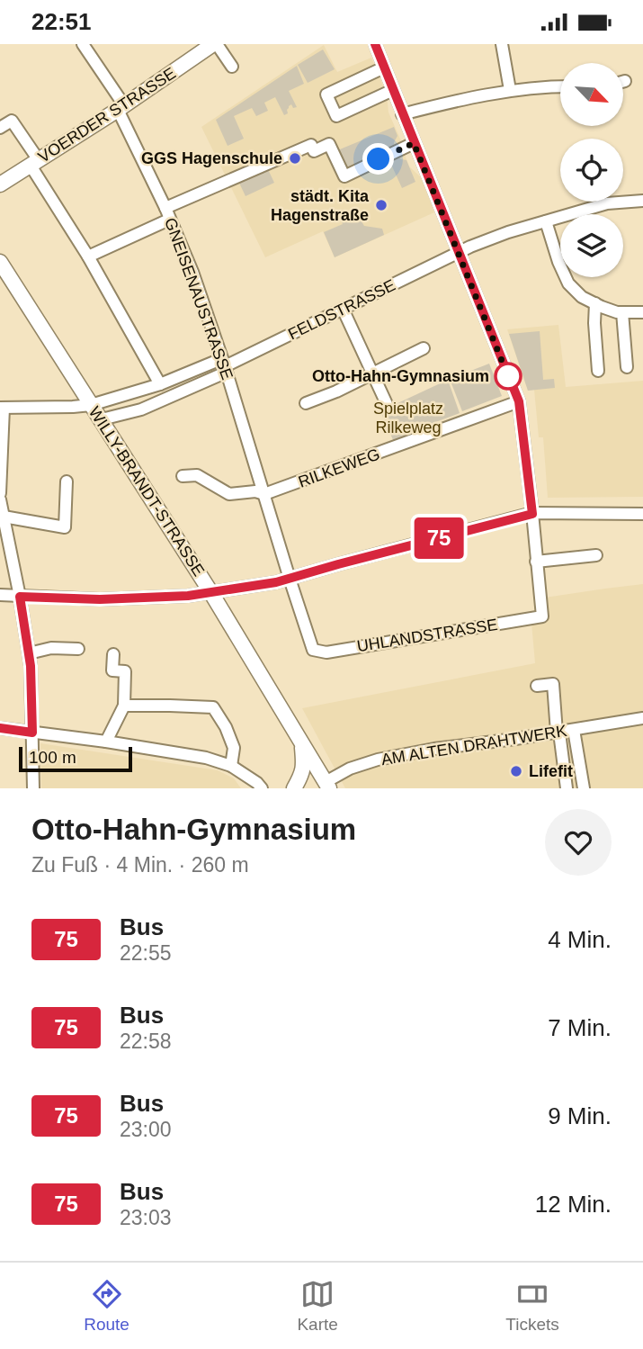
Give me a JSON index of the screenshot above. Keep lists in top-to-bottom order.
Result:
{
  "streets": {
    "main road": ["VOERDER STRASSE", "WILLY-BRANDT-STRASSE"],
    "street": [
      "GNEISENAUSTRASSE",
      "FELDSTRASSE",
      "RILKEWEG",
      "UHLANDSTRASSE",
      "AM ALTEN DRAHTWERK"
    ]
  },
  "crossings": [
    ["VOERDER STRASSE", "GNEISENAUSTRASSE"],
    ["GNEISENAUSTRASSE", "FELDSTRASSE"],
    ["GNEISENAUSTRASSE", "RILKEWEG"],
    ["GNEISENAUSTRASSE", "UHLANDSTRASSE"],
    ["FELDSTRASSE", "WILLY-BRANDT-STRASSE"],
    ["WILLY-BRANDT-STRASSE", "AM ALTEN DRAHTWERK"]
  ],
  "parks": ["Spielplatz Rilkeweg"],
  "places": [
    "GGS Hagenschule",
    "städt. Kita Hagenstraße",
    "Otto-Hahn-Gymnasium",
    "Lifefit"
  ],
  "lines": ["bus line 75"],
  "scale_bar": "100 m",
  "north": "bottom right",
  "page": {
    "status": "22:51",
    "on_map": "75",
    "scale": "100 m",
    "heading": ["Otto-Hahn-Gymnasium", "Zu Fuß · 4 Min. · 260 m"],
    "list": [
      {
        "mark": "75",
        "name": "Bus",
        "note": "22:55",
        "value": "4 Min."
      },
      {
        "mark": "75",
        "name": "Bus",
        "note": "22:58",
        "value": "7 Min."
      },
      {
        "mark": "75",
        "name": "Bus",
        "note": "23:00",
        "value": "9 Min."
      },
      {
        "mark": "75",
        "name": "Bus",
        "note": "23:03",
        "value": "12 Min."
      }
    ],
    "tabs": ["Route", "Karte", "Tickets"]
  }
}
